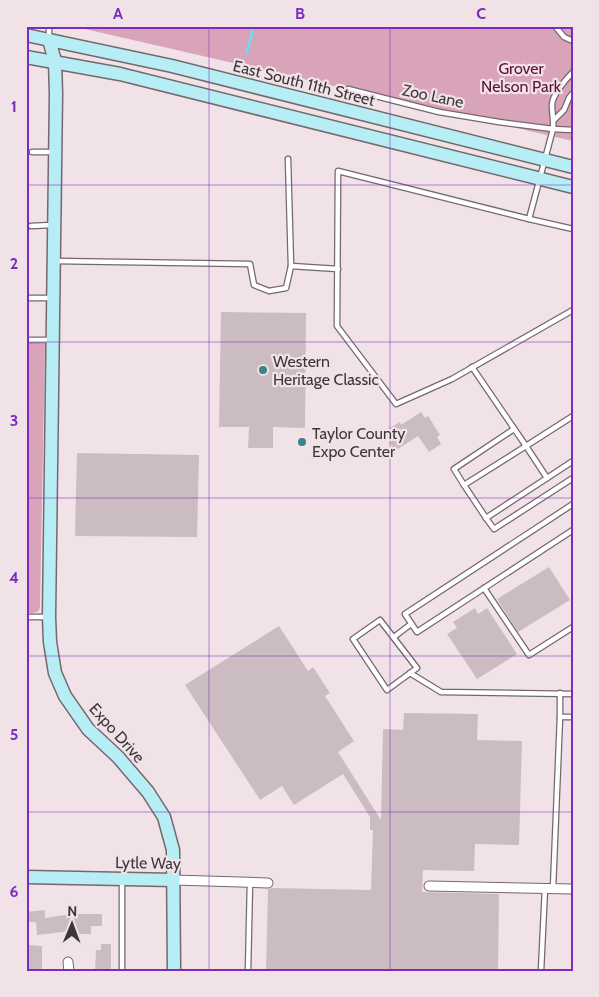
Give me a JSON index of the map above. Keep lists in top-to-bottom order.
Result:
{
  "streets": {
    "main road": ["East South 11th Street", "Expo Drive", "Lytle Way"],
    "lane": ["Zoo Lane"]
  },
  "crossings": [
    ["East South 11th Street", "Expo Drive"],
    ["Expo Drive", "Lytle Way"]
  ],
  "parks": ["Grover Nelson Park"],
  "places": ["Western Heritage Classic", "Taylor County Expo Center"],
  "north": "top",
  "grid": {
    "columns": ["A", "B", "C"],
    "rows": [
      "1",
      "2",
      "3",
      "4",
      "5",
      "6"
    ]
  }
}
